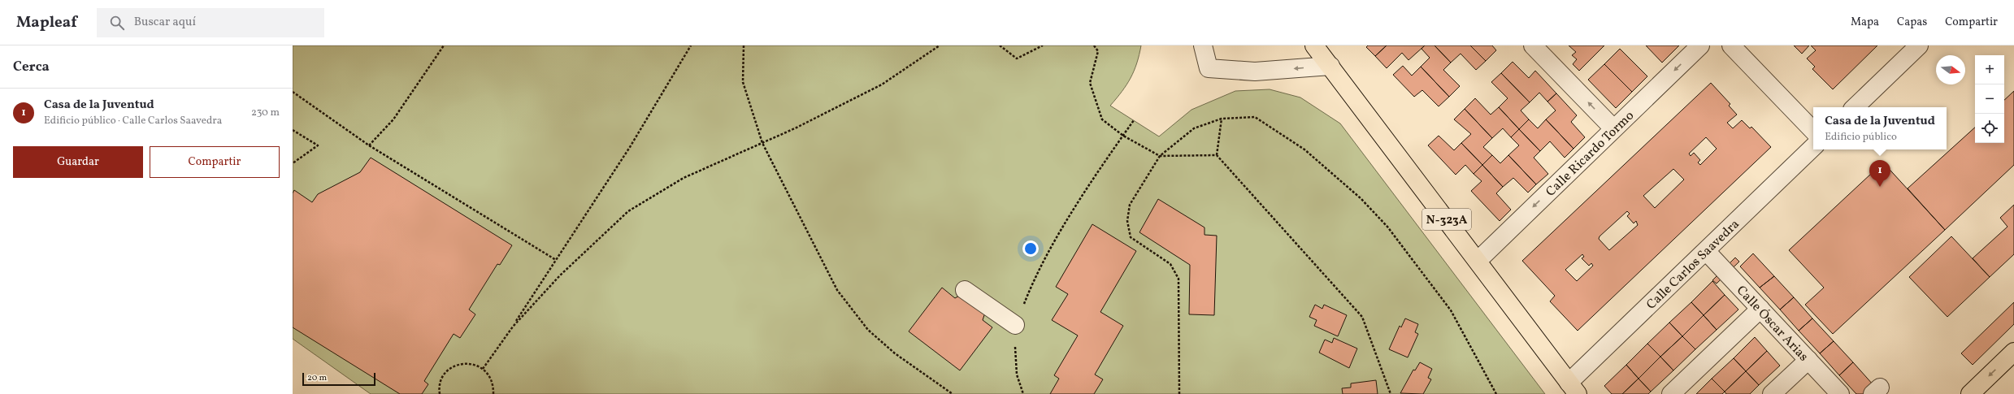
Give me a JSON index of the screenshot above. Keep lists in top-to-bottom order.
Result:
{
  "streets": {
    "main road": ["N-323A"],
    "street": ["Calle Ricardo Tormo", "Calle Carlos Saavedra", "Calle Óscar Arias"]
  },
  "crossings": [
    ["Calle Ricardo Tormo", "N-323A"],
    ["N-323A", "Calle Carlos Saavedra"],
    ["Calle Carlos Saavedra", "Calle Óscar Arias"]
  ],
  "one_way": ["Calle Ricardo Tormo"],
  "scale_bar": "20 m",
  "north": "right",
  "page": {
    "header": "Mapleaf",
    "search": "Buscar aquí",
    "nav": ["Mapa", "Capas", "Compartir"],
    "heading": "Cerca",
    "map_buttons": ["+", "−"],
    "list": [
      {
        "mark": "1",
        "name": "Casa de la Juventud",
        "note": "Edificio público · Calle Carlos Saavedra",
        "value": "230 m"
      }
    ],
    "popup": ["Casa de la Juventud", "Edificio público"],
    "buttons": ["Guardar", "Compartir"],
    "pins": "1",
    "scale": "20 m"
  }
}
